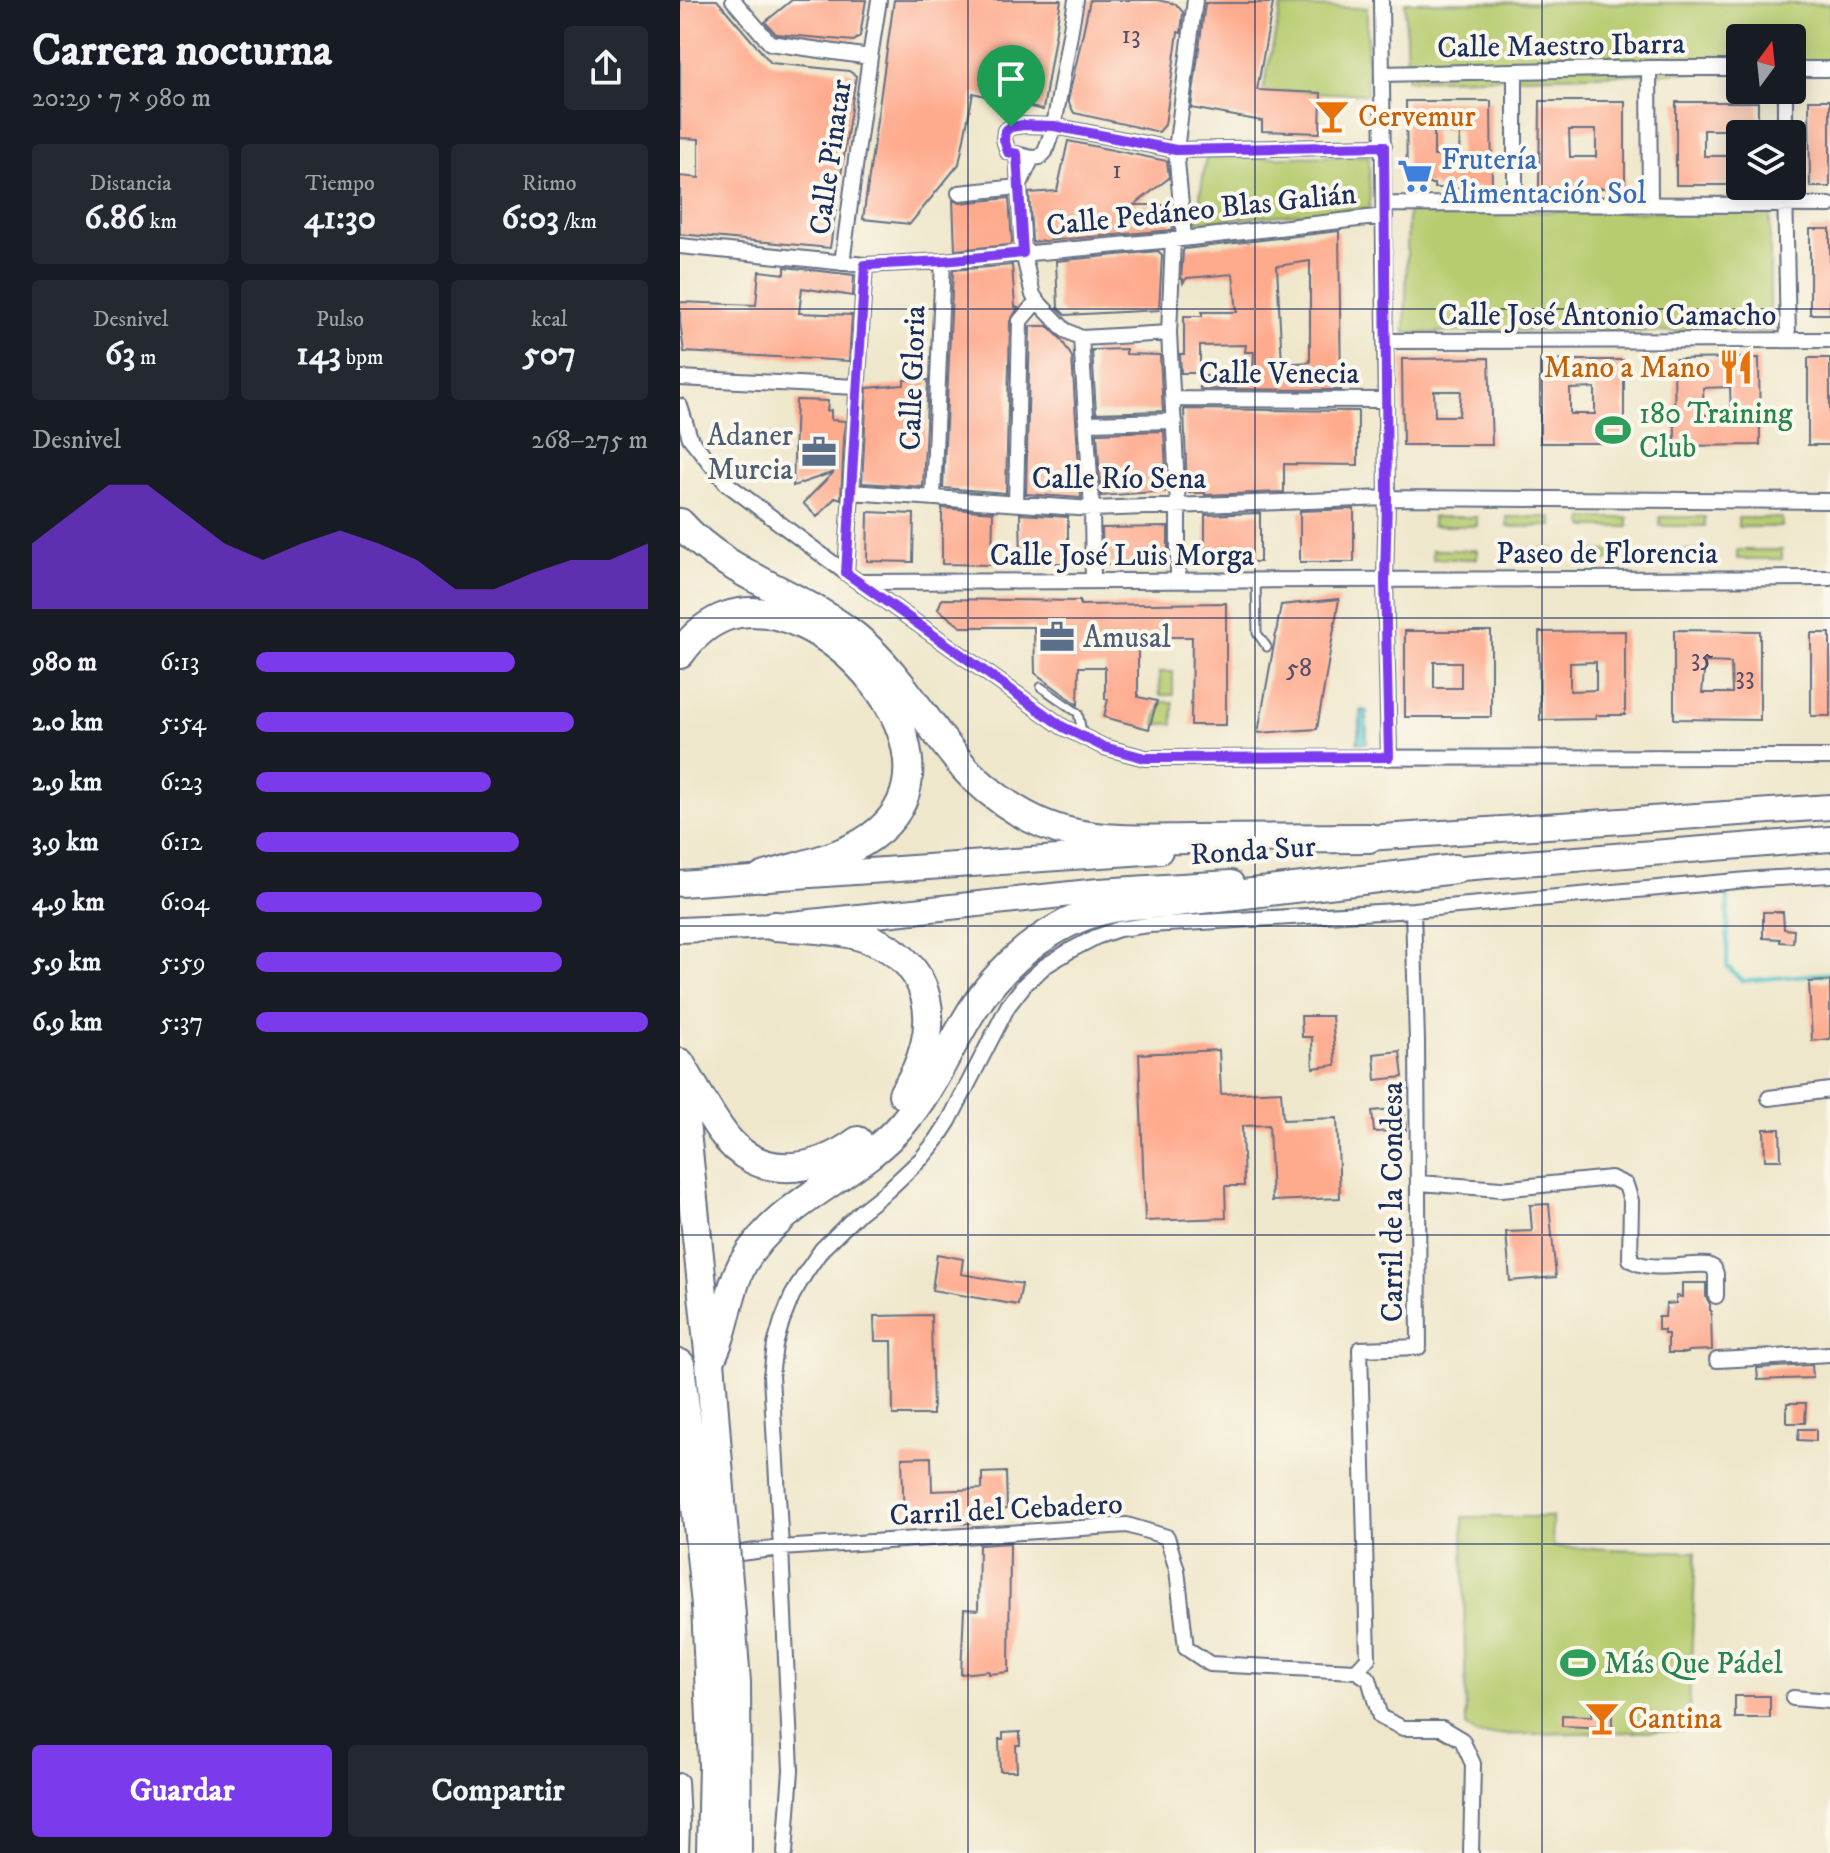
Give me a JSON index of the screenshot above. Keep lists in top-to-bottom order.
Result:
{
  "streets": {
    "main road": ["Ronda Sur"],
    "street": [
      "Calle Maestro Ibarra",
      "Calle Pinatar",
      "Calle Pedáneo Blas Galián",
      "Calle José Antonio Camacho",
      "Calle Venecia",
      "Calle Gloria",
      "Calle Río Sena",
      "Paseo de Florencia",
      "Calle José Luis Morga",
      "Carril de la Condesa",
      "Carril del Cebadero"
    ]
  },
  "crossings": [
    ["Calle Pinatar", "Calle Pedáneo Blas Galián"],
    ["Calle Pedáneo Blas Galián", "Calle Gloria"],
    ["Calle Gloria", "Calle Río Sena"],
    ["Calle Río Sena", "Paseo de Florencia"],
    ["Paseo de Florencia", "Calle José Luis Morga"],
    ["Carril de la Condesa", "Carril del Cebadero"]
  ],
  "places": {
    "bar": ["Cervemur", "Cantina"],
    "supermarket": ["Frutería Alimentación Sol"],
    "restaurant": ["Mano a Mano"],
    "sports": ["180 Training Club", "Más Que Pádel"],
    "office": ["Adaner Murcia", "Amusal"]
  },
  "house_numbers": [
    "13",
    "1",
    "35",
    "58",
    "33"
  ],
  "north": "top",
  "page": {
    "heading": ["Carrera nocturna", "20:29 · 7 × 980 m"],
    "stats": [
      ["Distancia", "6.86 km"],
      ["Tiempo", "41:30"],
      ["Ritmo", "6:03 /km"],
      ["Desnivel", "63 m"],
      ["Pulso", "143 bpm"],
      ["kcal", "507"]
    ],
    "chart": ["Desnivel", "268–275 m"],
    "list": [
      {
        "name": "980 m",
        "note": "6:13"
      },
      {
        "name": "2.0 km",
        "note": "5:54"
      },
      {
        "name": "2.9 km",
        "note": "6:23"
      },
      {
        "name": "3.9 km",
        "note": "6:12"
      },
      {
        "name": "4.9 km",
        "note": "6:04"
      },
      {
        "name": "5.9 km",
        "note": "5:59"
      },
      {
        "name": "6.9 km",
        "note": "5:37"
      }
    ],
    "buttons": ["Guardar", "Compartir"]
  }
}
